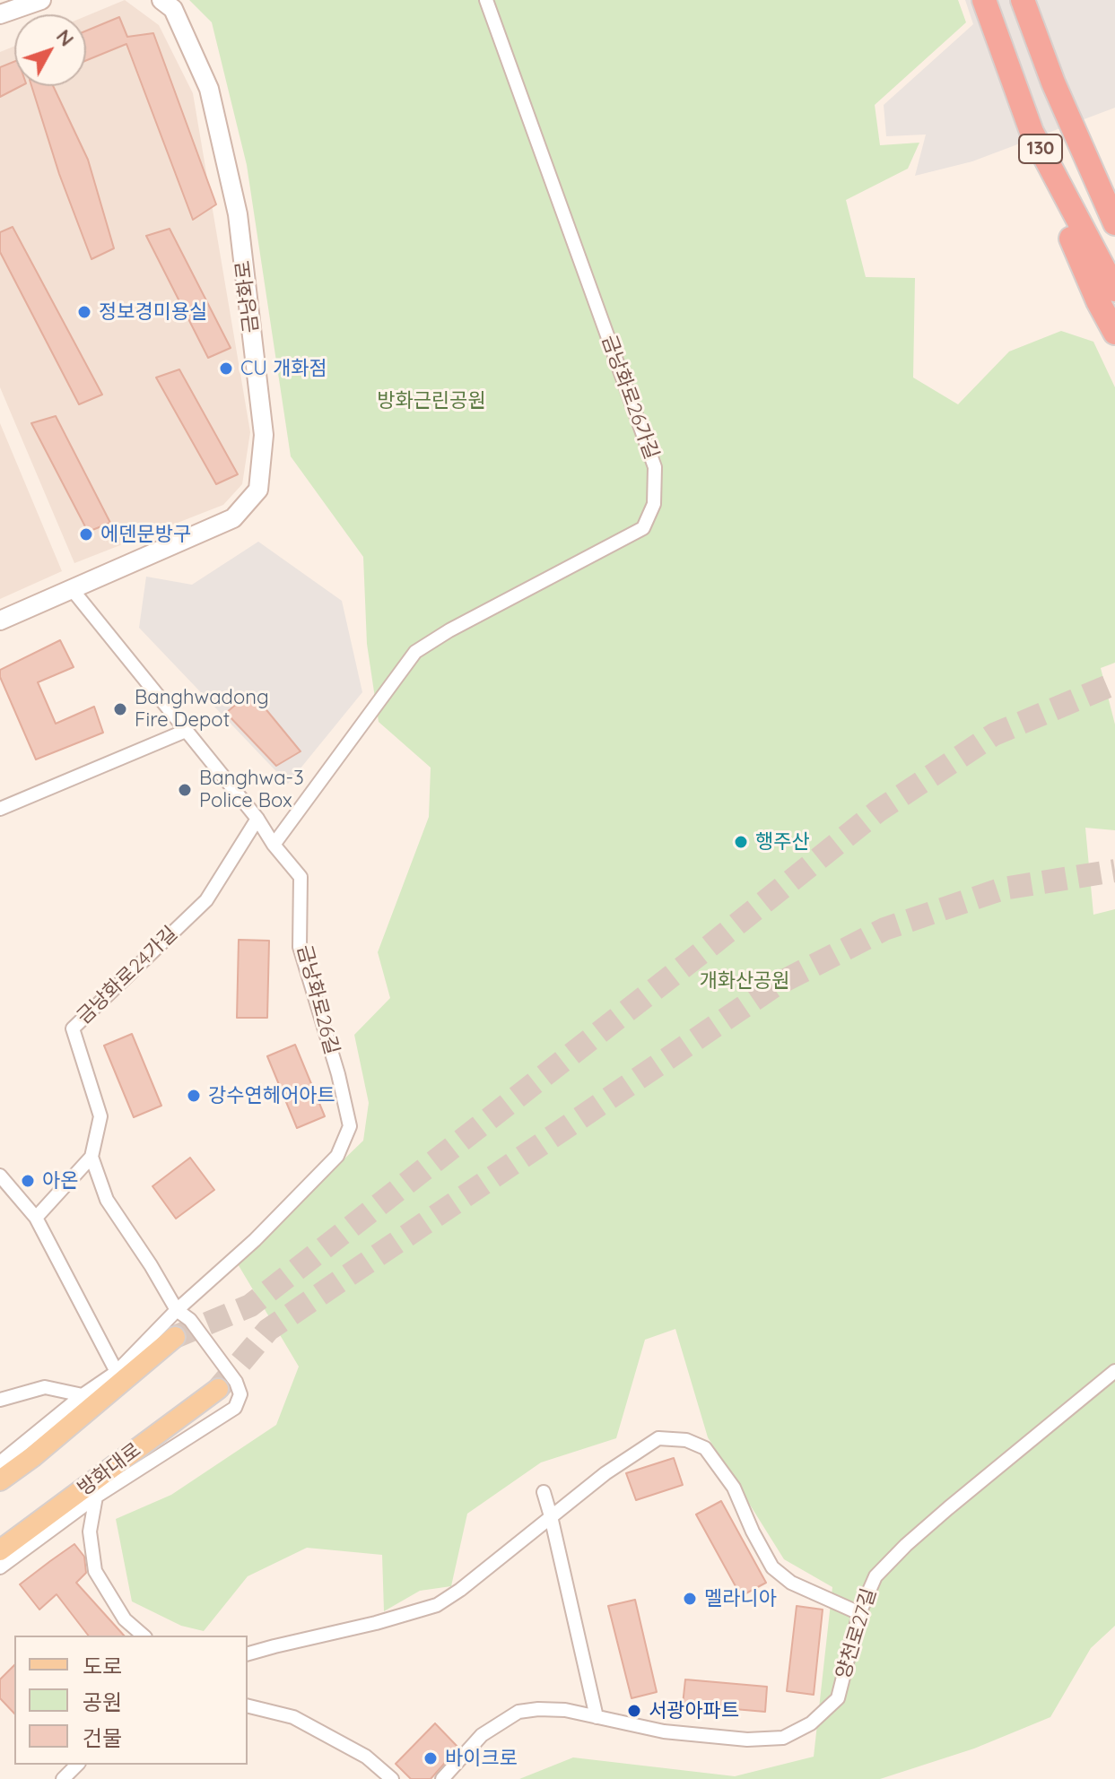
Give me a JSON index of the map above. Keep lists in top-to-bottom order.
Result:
{
  "streets": {
    "highway": ["130"],
    "main road": ["방화대로"],
    "street": [
      "금낭화로",
      "금낭화로26가길",
      "금낭화로24가길",
      "금낭화로26길",
      "양천로27길"
    ]
  },
  "crossings": [
    ["금낭화로", "금낭화로26길"],
    ["금낭화로26가길", "금낭화로26길"],
    ["금낭화로24가길", "금낭화로26길"]
  ],
  "parks": ["방화근린공원", "개화산공원"],
  "places": [
    "정보경미용실",
    "CU 개화점",
    "에덴문방구",
    "Banghwadong Fire Depot",
    "Banghwa-3 Police Box",
    "행주산",
    "강수연헤어아트",
    "아온",
    "멜라니아",
    "서광아파트",
    "바이크로"
  ],
  "legend": ["도로", "공원", "건물"],
  "north": "top right"
}
